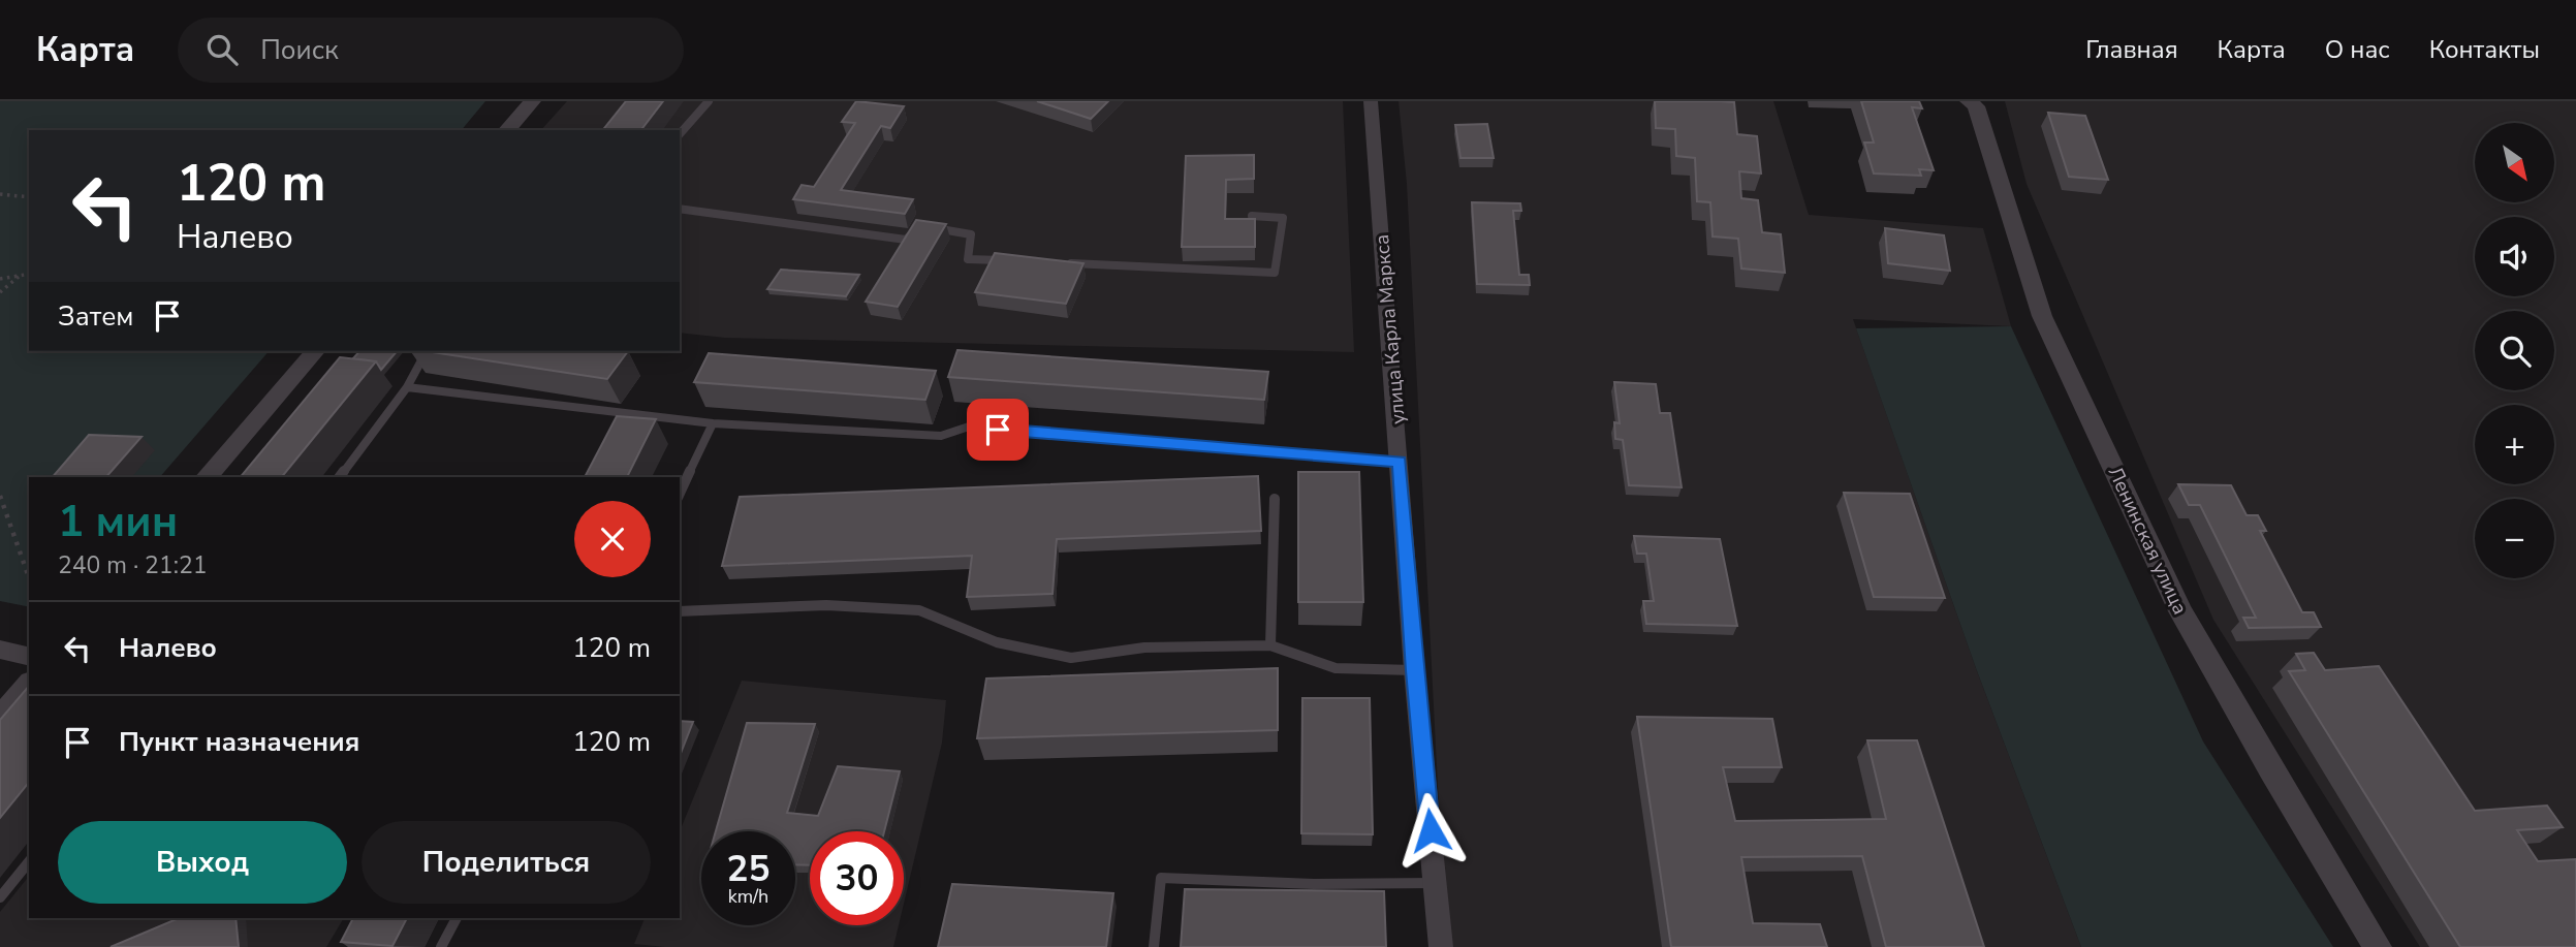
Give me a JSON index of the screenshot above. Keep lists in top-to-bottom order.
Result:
{
  "streets": {
    "street": ["улица Карла Маркса", "Ленинская улица"]
  },
  "north": "bottom right",
  "page": {
    "header": "Карта",
    "search": "Поиск",
    "nav": [
      "Главная",
      "Карта",
      "О нас",
      "Контакты"
    ],
    "map_buttons": ["+", "−"],
    "turn": ["120 m", "Налево"],
    "then": "Затем",
    "heading": ["1 мин", "240 m · 21:21"],
    "list": [
      {
        "name": "Налево",
        "value": "120 m"
      },
      {
        "name": "Пункт назначения",
        "value": "120 m"
      }
    ],
    "buttons": ["Выход", "Поделиться"],
    "speed": "25 km/h",
    "limit": "30"
  }
}
